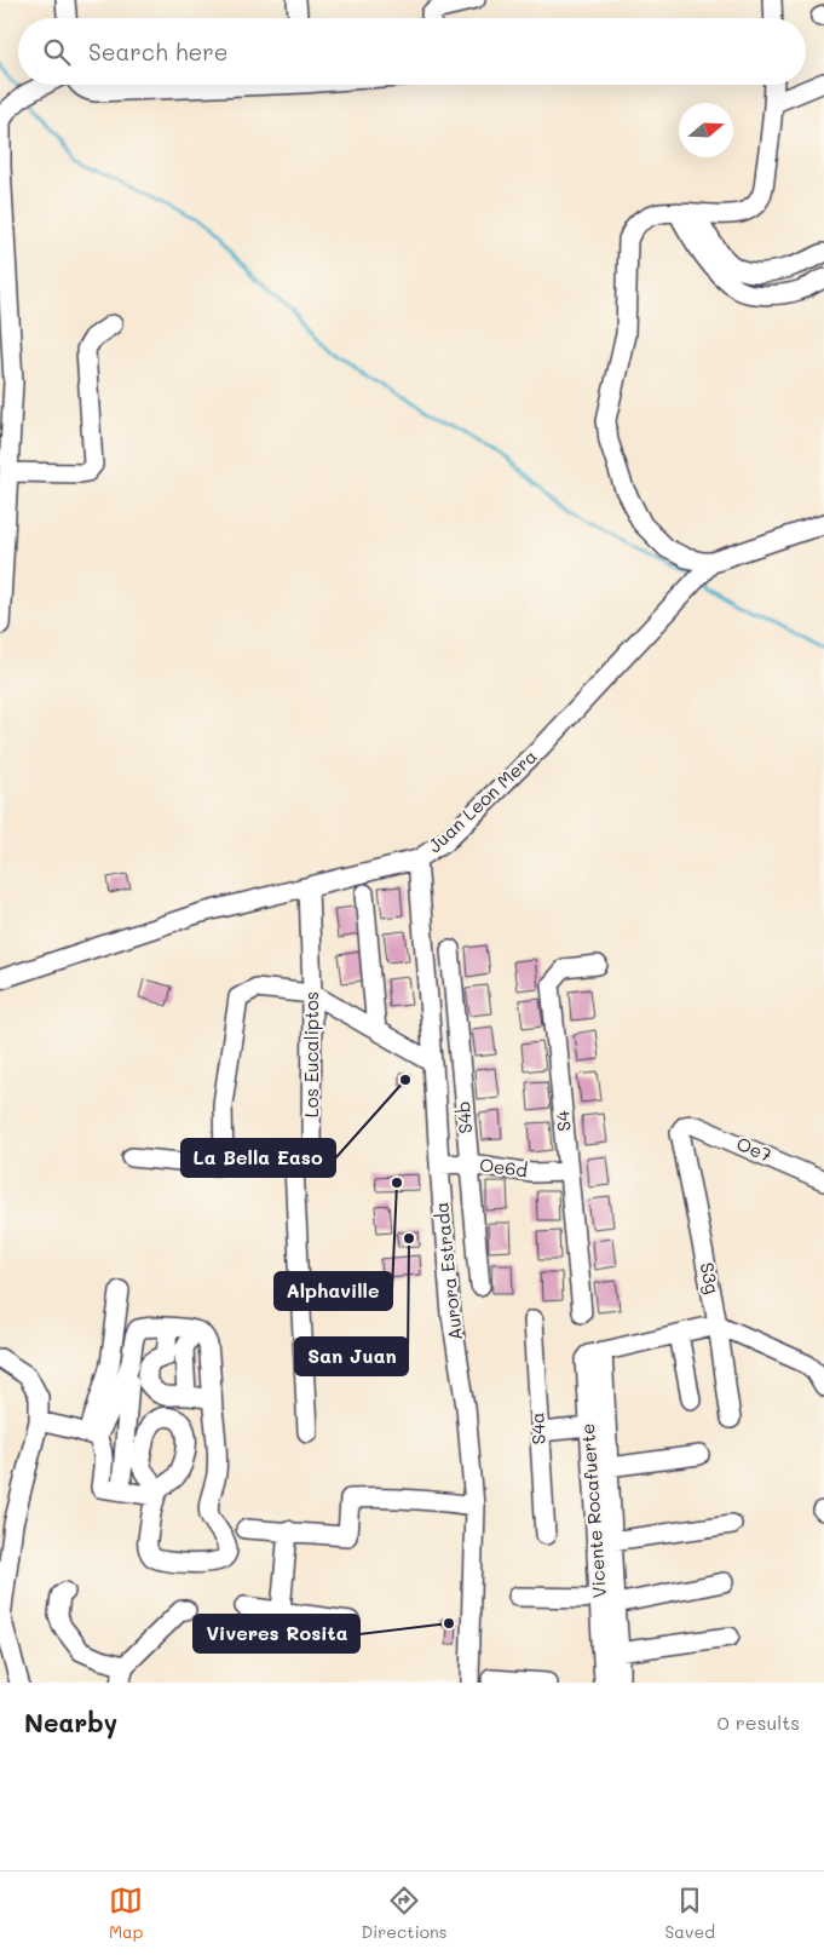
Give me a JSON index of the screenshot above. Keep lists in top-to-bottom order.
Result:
{
  "streets": {
    "street": [
      "Juan Leon Mera",
      "Los Eucaliptos",
      "S4b",
      "S4",
      "Oe7",
      "Oe6d",
      "Aurora Estrada",
      "S3g",
      "S4a",
      "Vicente Rocafuerte"
    ]
  },
  "crossings": [
    ["Juan Leon Mera", "Los Eucaliptos"],
    ["Juan Leon Mera", "Aurora Estrada"],
    ["S4b", "Oe6d"],
    ["S4", "Oe6d"],
    ["Oe7", "S3g"],
    ["Oe6d", "Aurora Estrada"],
    ["S3g", "Vicente Rocafuerte"]
  ],
  "places": [
    "La Bella Easo",
    "Alphaville",
    "San Juan",
    "Viveres Rosita"
  ],
  "north": "right",
  "page": {
    "search": "Search here",
    "heading": ["Nearby", "0 results"],
    "nav": ["Map", "Directions", "Saved"]
  }
}
